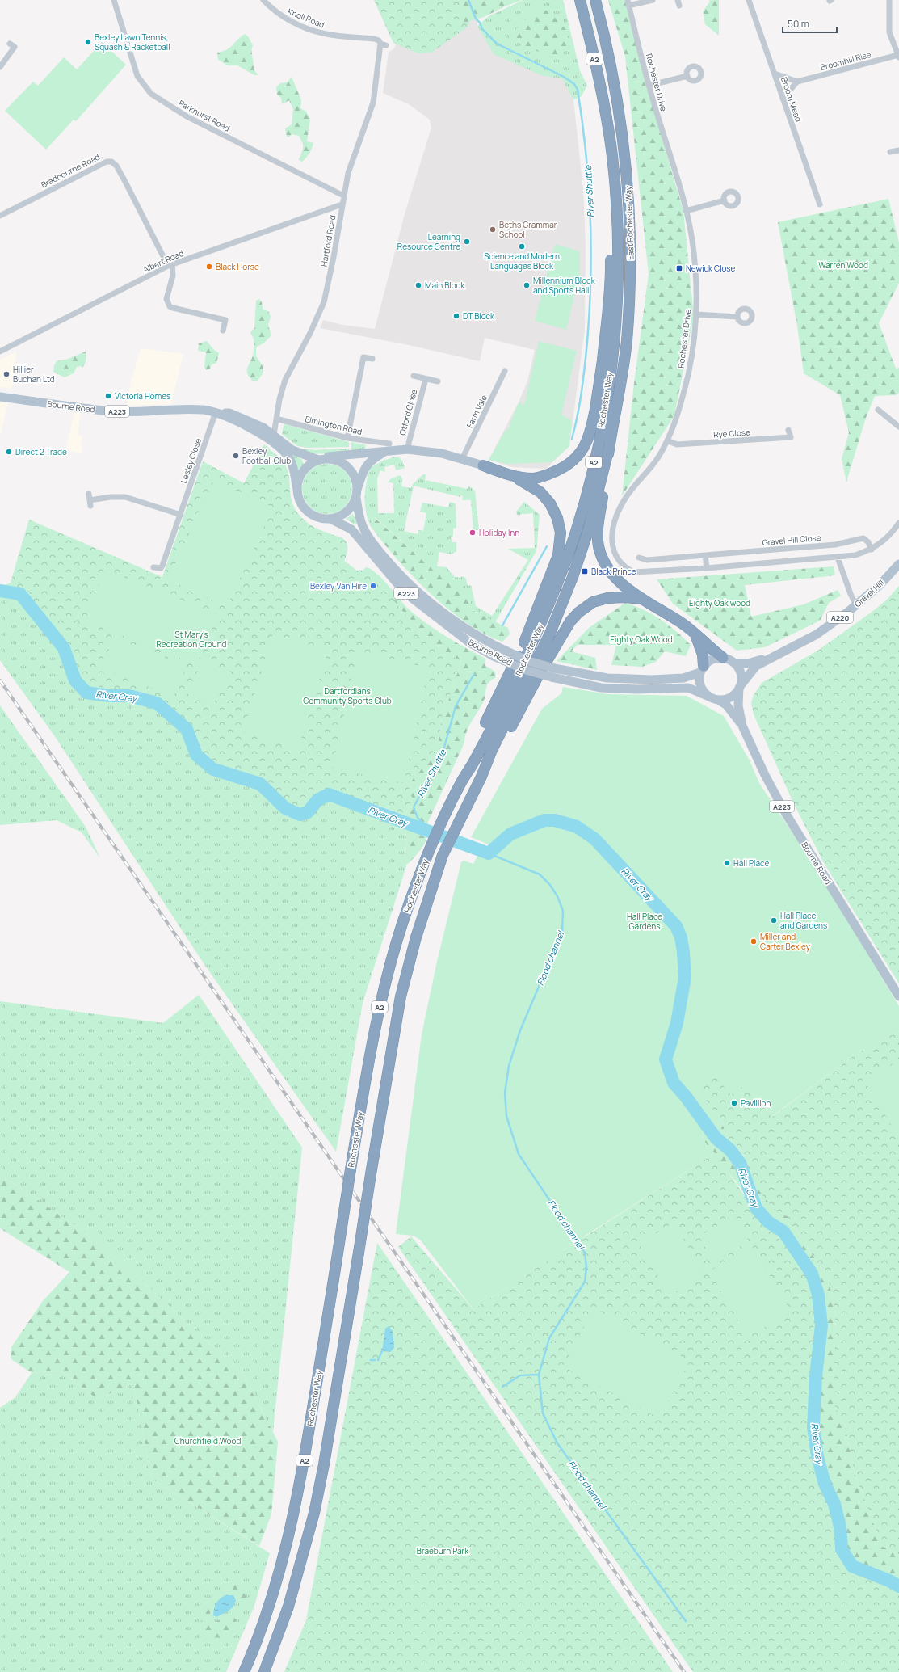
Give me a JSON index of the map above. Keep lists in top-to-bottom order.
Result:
{
  "streets": {
    "highway": ["A2", "East Rochester Way", "Rochester Way"],
    "main road": [
      "Bourne Road",
      "A223",
      "Gravel Hill",
      "A220"
    ],
    "street": [
      "Knoll Road",
      "Broomhill Rise",
      "Rochester Drive",
      "Broom Mead",
      "Parkhurst Road",
      "Bradbourne Road",
      "Hartford Road",
      "Albert Road",
      "Farm Vale",
      "Otford Close",
      "Elmington Road",
      "Rye Close",
      "Lesley Close",
      "Gravel Hill Close"
    ]
  },
  "crossings": [
    ["Knoll Road", "Hartford Road"],
    ["A2", "Rochester Way"],
    ["Rochester Drive", "Rye Close"],
    ["Parkhurst Road", "Hartford Road"],
    ["Bradbourne Road", "Albert Road"],
    ["East Rochester Way", "Rochester Way"],
    ["Hartford Road", "Albert Road"],
    ["Hartford Road", "Bourne Road"],
    ["Hartford Road", "Elmington Road"],
    ["Bourne Road", "Lesley Close"],
    ["Bourne Road", "Gravel Hill"]
  ],
  "water": ["River Shuttle", "River Cray", "Flood channel"],
  "parks": [
    "Warren Wood",
    "Eighty Oak wood",
    "St Mary's Recreation Ground",
    "Eighty Oak Wood",
    "Dartfordians Community Sports Club",
    "Hall Place Gardens",
    "Churchfield Wood",
    "Braeburn Park"
  ],
  "places": {
    "other": [
      "Bexley Lawn Tennis, Squash & Racketball",
      "Beths Grammar School",
      "Learning Resource Centre",
      "Science and Modern Languages Block",
      "Black Horse",
      "Main Block",
      "Millennium Block and Sports Hall",
      "DT Block",
      "Hillier Buchan Ltd",
      "Victoria Homes",
      "Direct 2 Trade",
      "Bexley Football Club",
      "Holiday Inn",
      "Bexley Van Hire",
      "Hall Place",
      "Hall Place and Gardens",
      "Miller and Carter Bexley",
      "Pavillion"
    ],
    "transit": ["Newick Close", "Black Prince"]
  },
  "scale_bar": "50 m"
}
